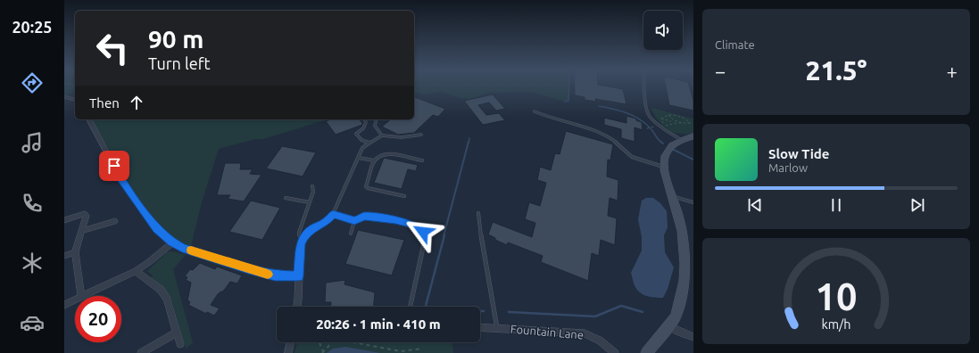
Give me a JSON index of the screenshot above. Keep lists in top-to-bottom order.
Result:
{
  "streets": {
    "street": ["Fountain Lane"]
  },
  "page": {
    "tabs": "20:25",
    "tile": "Climate",
    "turn": ["90 m", "Turn left"],
    "heat": ["−", "21.5°", "+"],
    "then": "Then",
    "song": ["Slow Tide", "Marlow"],
    "limit": "20",
    "trip": "20:26 · 1 min · 410 m",
    "gauge": ["10", "km/h"]
  }
}
